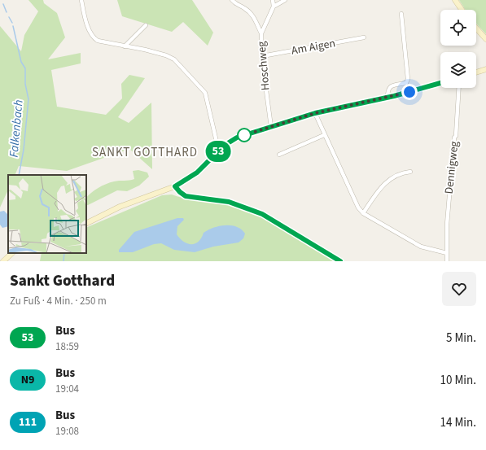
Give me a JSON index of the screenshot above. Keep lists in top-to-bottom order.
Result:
{
  "streets": {
    "street": ["Am Aigen", "Hoschweg", "Dennigweg"]
  },
  "crossings": [
    ["Am Aigen", "Hoschweg"]
  ],
  "districts": ["SANKT GOTTHARD"],
  "water": ["Falkenbach"],
  "lines": ["bus line 53"],
  "page": {
    "on_map": "53",
    "heading": ["Sankt Gotthard", "Zu Fuß · 4 Min. · 250 m"],
    "list": [
      {
        "mark": "53",
        "name": "Bus",
        "note": "18:59",
        "value": "5 Min."
      },
      {
        "mark": "N9",
        "name": "Bus",
        "note": "19:04",
        "value": "10 Min."
      },
      {
        "mark": "111",
        "name": "Bus",
        "note": "19:08",
        "value": "14 Min."
      }
    ]
  }
}
